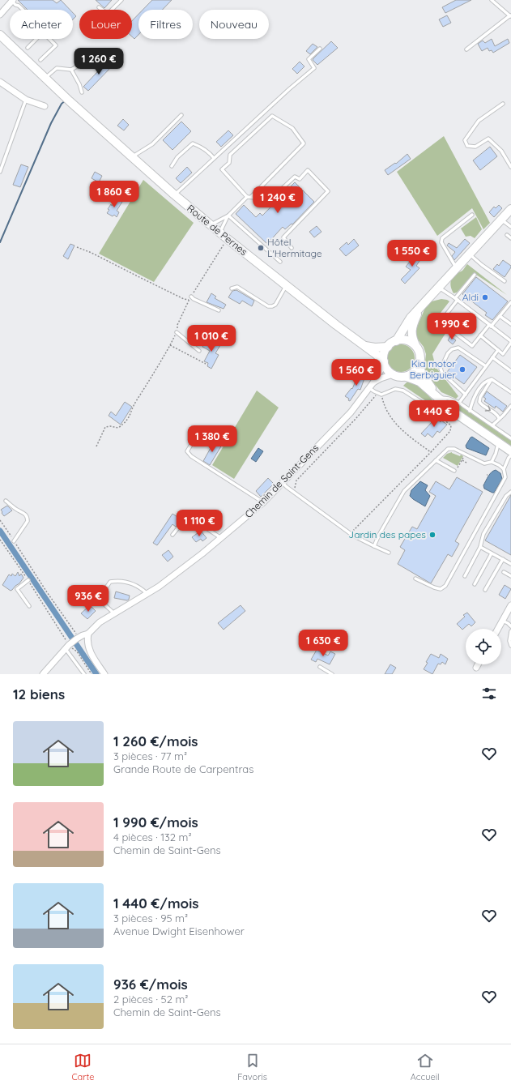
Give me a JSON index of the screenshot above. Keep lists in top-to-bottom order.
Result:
{
  "streets": {
    "main road": ["Route de Pernes"],
    "street": ["Chemin de Saint-Gens"]
  },
  "crossings": [
    ["Route de Pernes", "Chemin de Saint-Gens"]
  ],
  "places": [
    "Hôtel L'Hermitage",
    "Aldi",
    "Kia motor Berbiguier",
    "Jardin des papes"
  ],
  "page": {
    "chip": [
      "Acheter",
      "Louer",
      "Filtres",
      "Nouveau"
    ],
    "price": [
      "1 260 €",
      "1 860 €",
      "1 240 €",
      "1 550 €",
      "1 990 €",
      "1 010 €",
      "1 560 €",
      "1 440 €",
      "1 380 €",
      "1 110 €",
      "936 €",
      "1 630 €"
    ],
    "heading": "12 biens",
    "list": [
      {
        "name": "1 260 €/mois",
        "note": "3 pièces · 77 m² · Grande Route de Carpentras"
      },
      {
        "name": "1 990 €/mois",
        "note": "4 pièces · 132 m² · Chemin de Saint-Gens"
      },
      {
        "name": "1 440 €/mois",
        "note": "3 pièces · 95 m² · Avenue Dwight Eisenhower"
      },
      {
        "name": "936 €/mois",
        "note": "2 pièces · 52 m² · Chemin de Saint-Gens"
      }
    ],
    "tabs": ["Carte", "Favoris", "Accueil"]
  }
}
